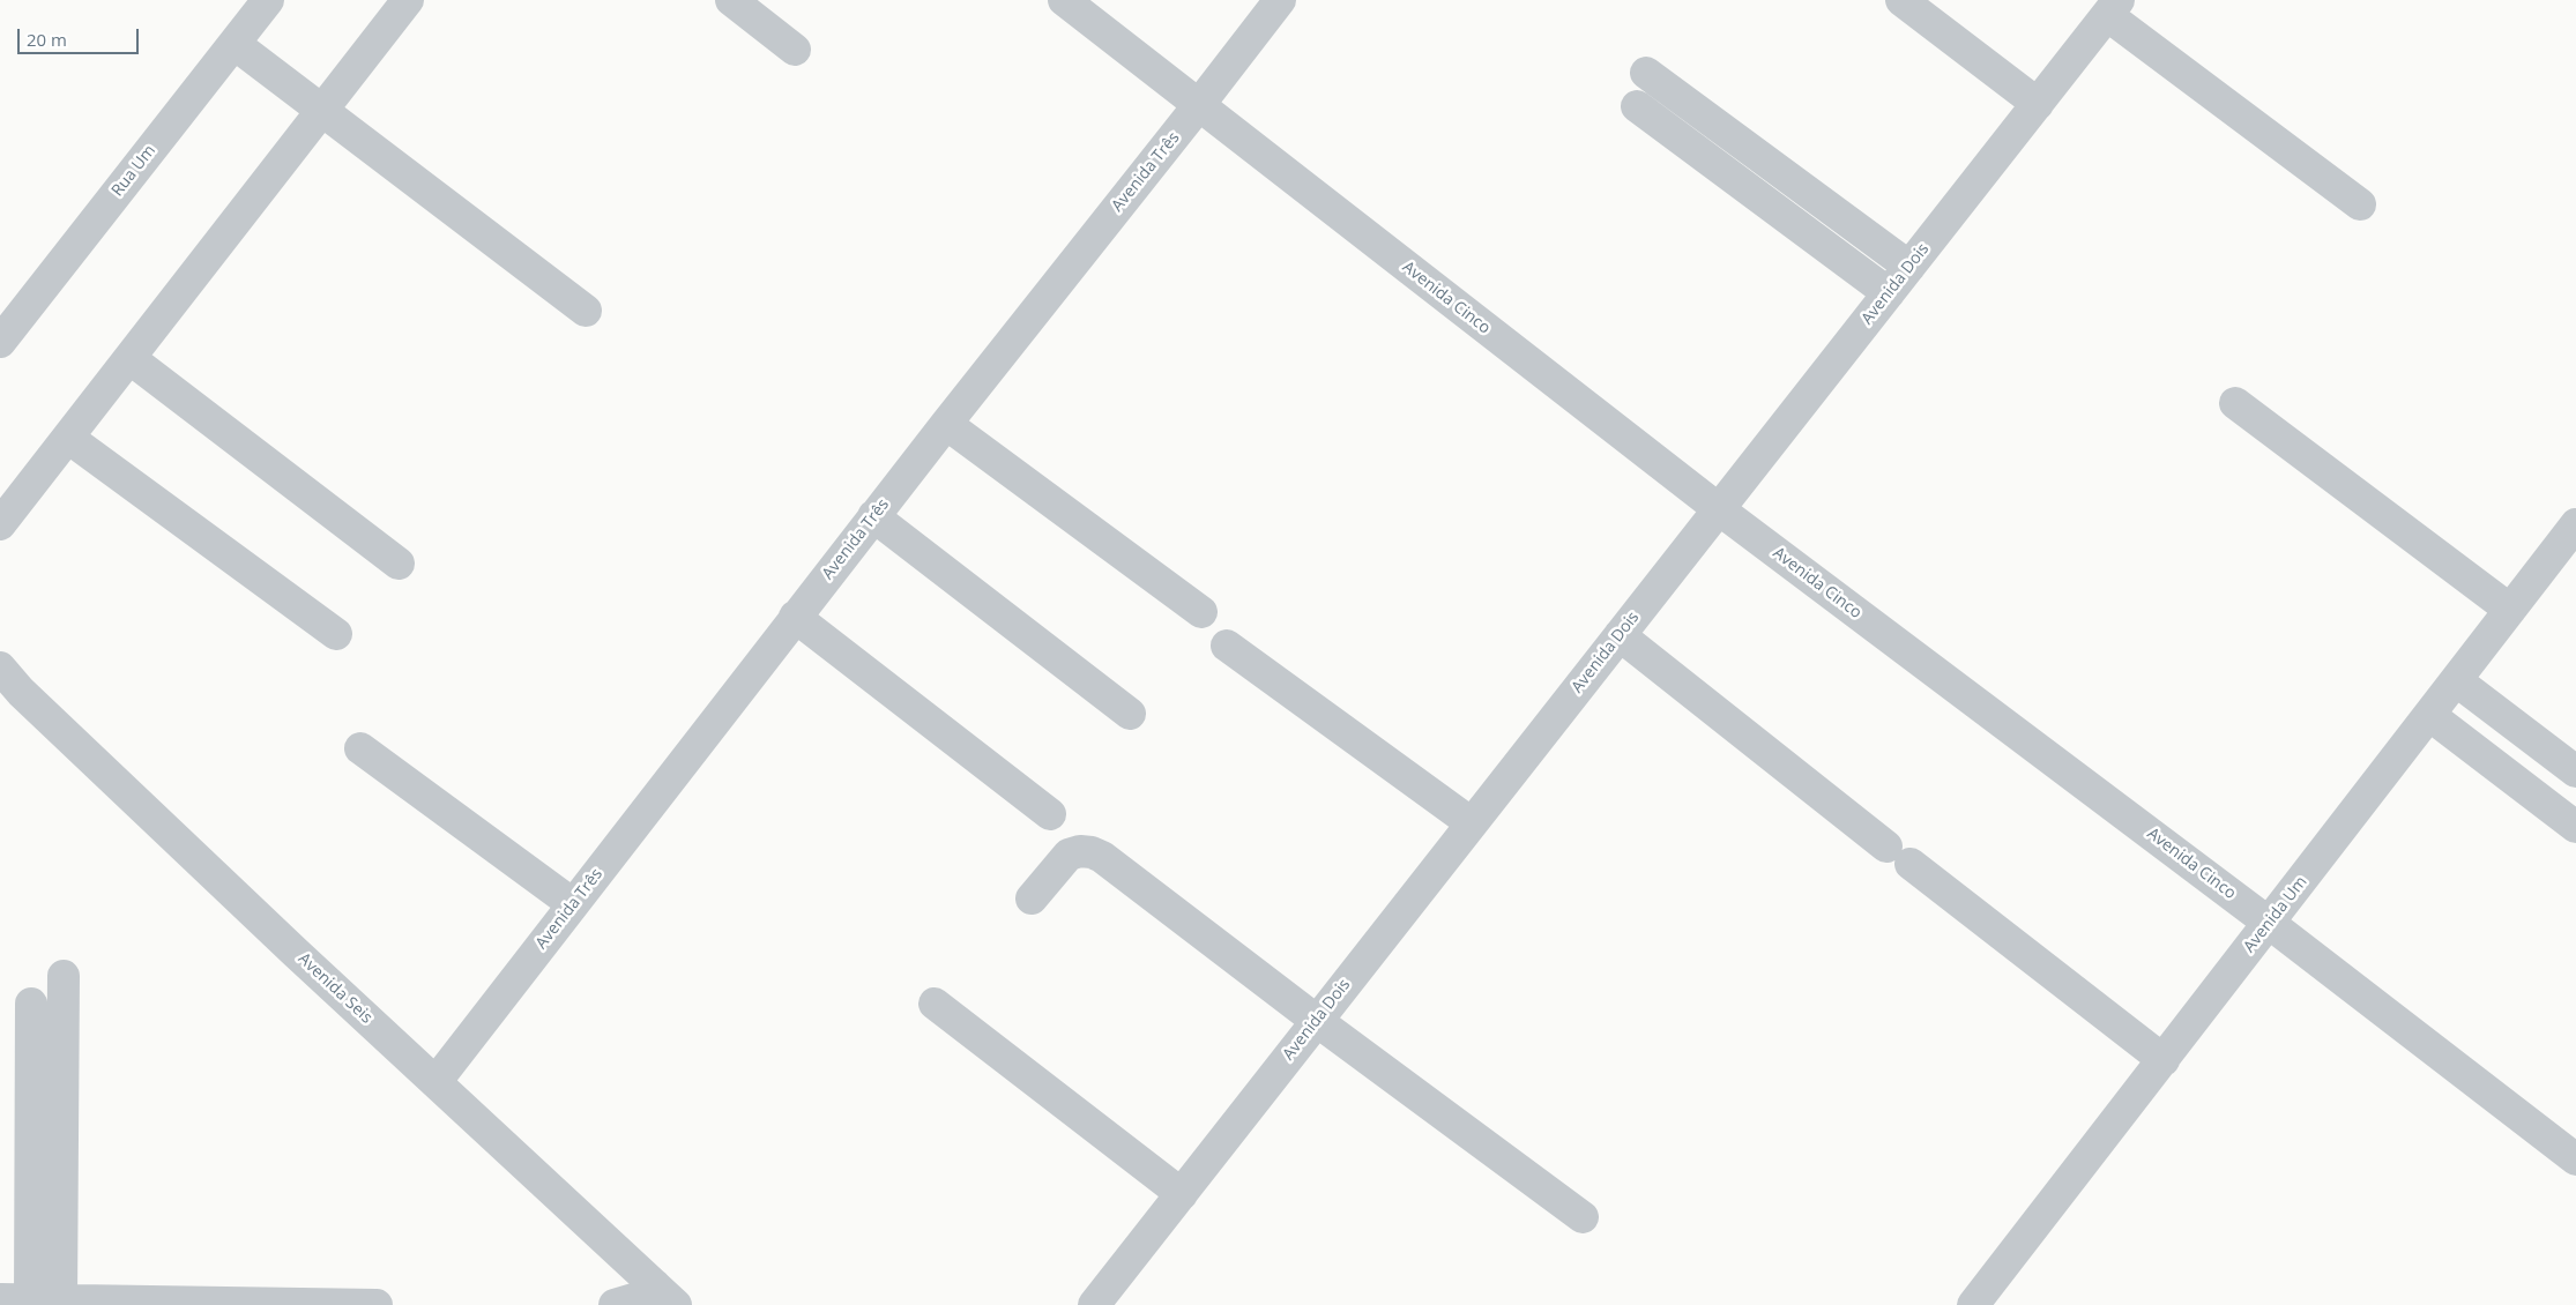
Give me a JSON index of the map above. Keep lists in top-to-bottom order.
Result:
{
  "streets": {
    "street": [
      "Rua Um",
      "Avenida Três",
      "Avenida Dois",
      "Avenida Cinco",
      "Avenida Um",
      "Avenida Seis"
    ]
  },
  "crossings": [
    ["Avenida Três", "Avenida Cinco"],
    ["Avenida Três", "Avenida Seis"],
    ["Avenida Dois", "Avenida Cinco"],
    ["Avenida Cinco", "Avenida Um"]
  ],
  "scale_bar": "20 m"
}
